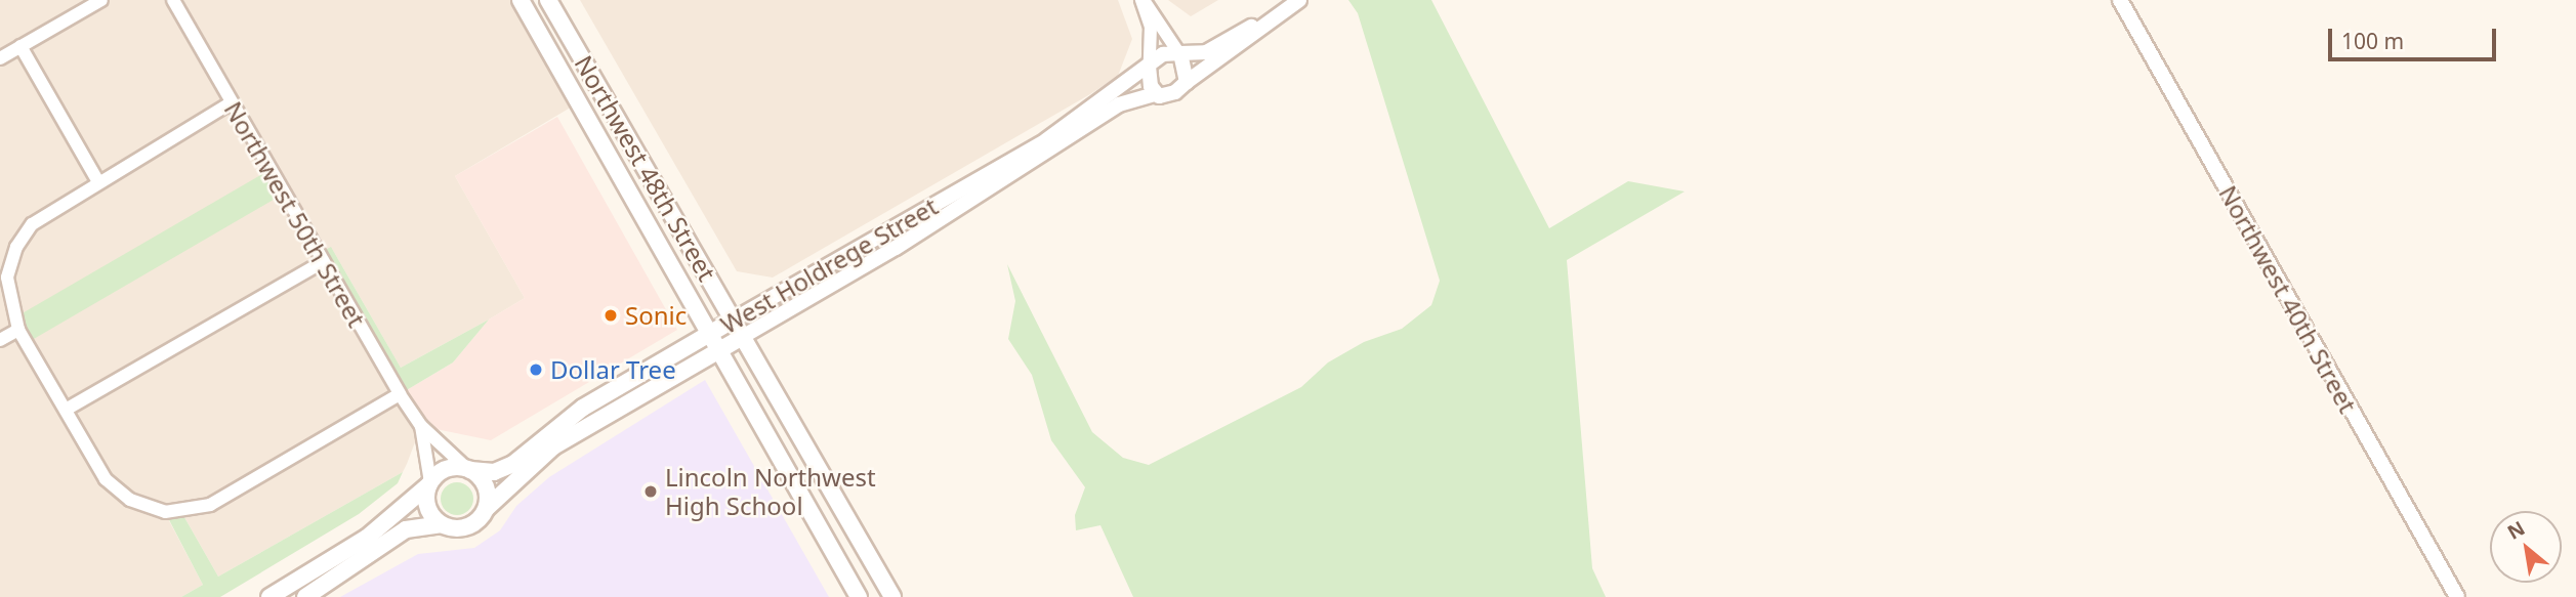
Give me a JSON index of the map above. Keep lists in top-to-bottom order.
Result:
{
  "streets": {
    "main road": ["Northwest 48th Street", "West Holdrege Street"],
    "street": ["Northwest 50th Street", "Northwest 40th Street"]
  },
  "crossings": [
    ["Northwest 48th Street", "West Holdrege Street"],
    ["Northwest 50th Street", "West Holdrege Street"]
  ],
  "places": ["Sonic", "Dollar Tree", "Lincoln Northwest High School"],
  "scale_bar": "100 m",
  "north": "top left"
}
